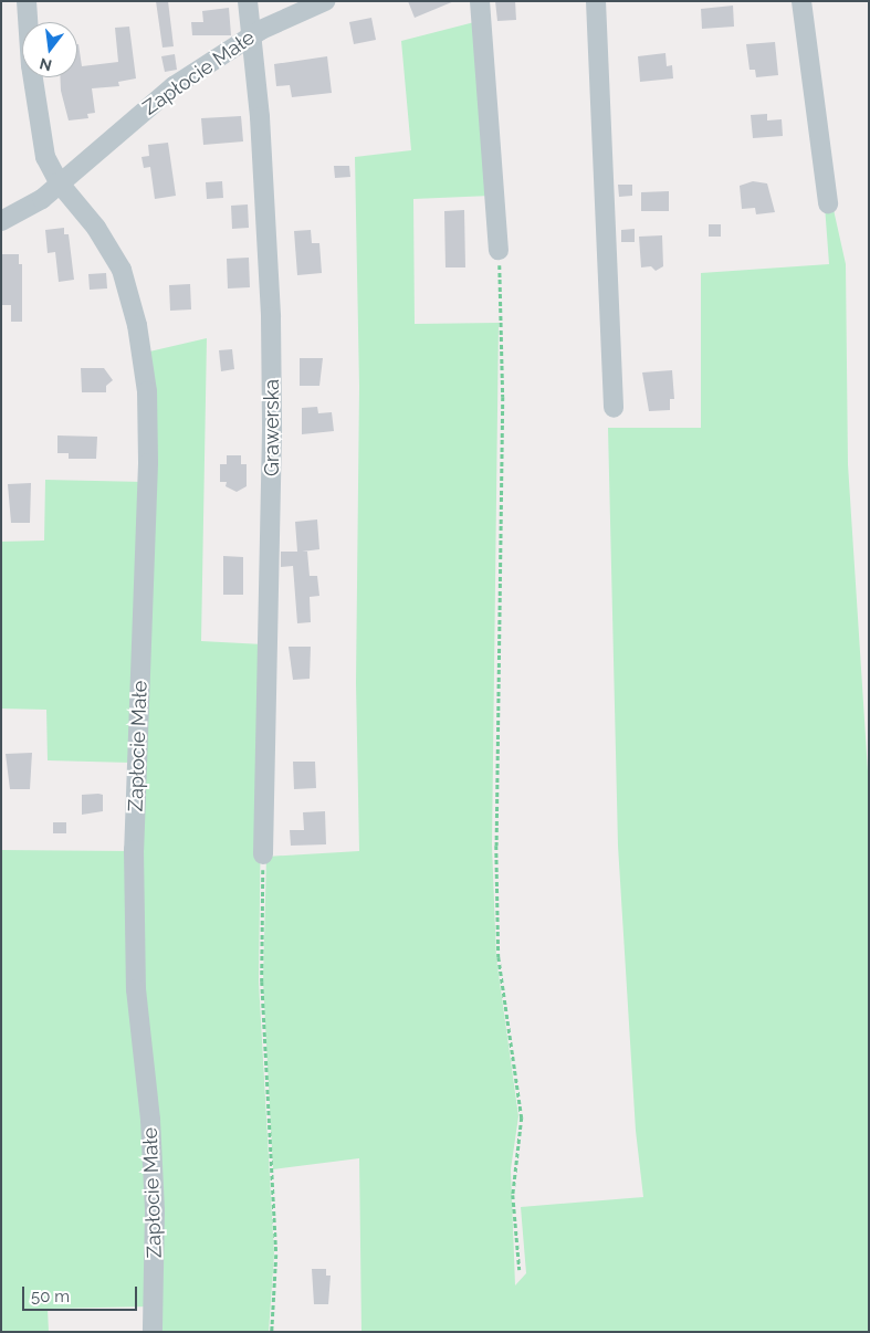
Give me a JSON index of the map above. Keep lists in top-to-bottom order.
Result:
{
  "streets": {
    "street": ["Zapłocie Małe", "Grawerska"]
  },
  "crossings": [
    ["Zapłocie Małe", "Grawerska"]
  ],
  "scale_bar": "50 m",
  "north": "bottom"
}
